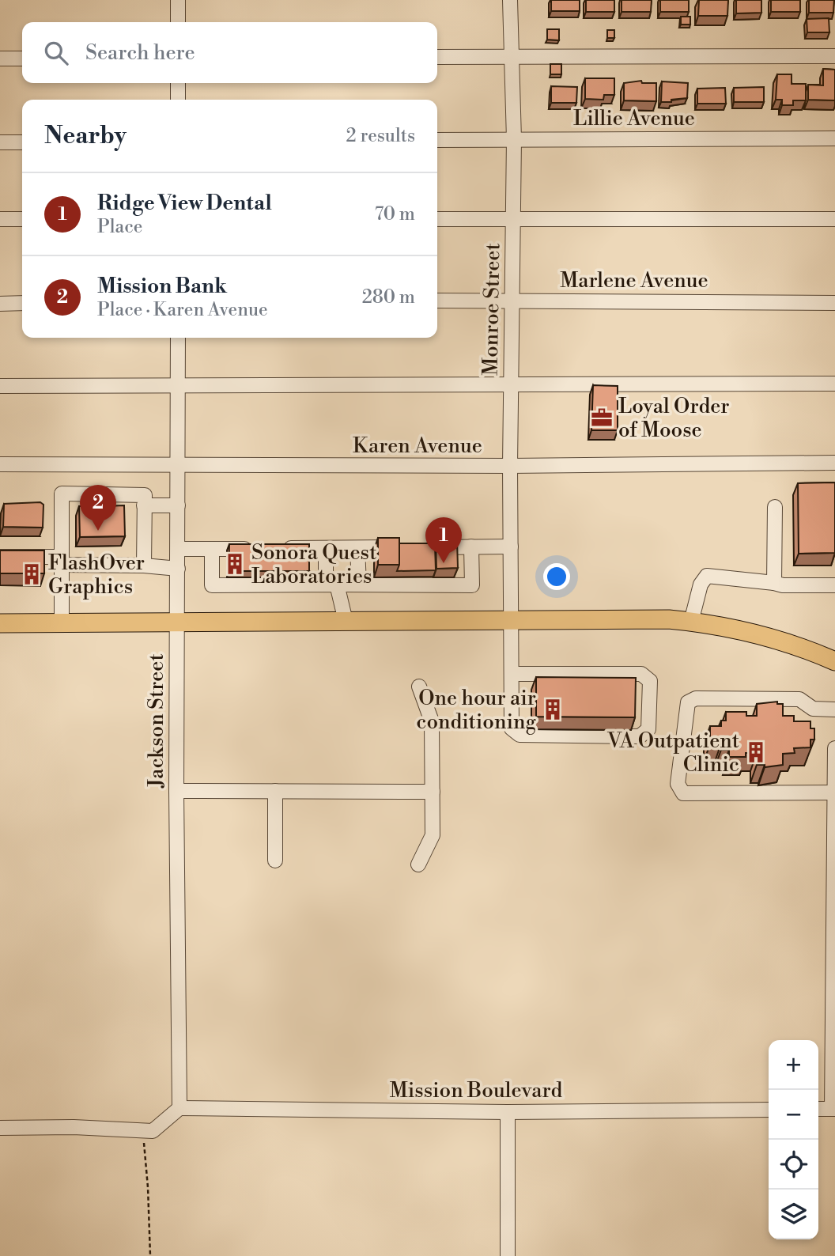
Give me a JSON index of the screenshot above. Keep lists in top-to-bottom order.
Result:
{
  "streets": {
    "street": [
      "Lillie Avenue",
      "Marlene Avenue",
      "Monroe Street",
      "Karen Avenue",
      "Jackson Street",
      "Mission Boulevard"
    ]
  },
  "crossings": [
    ["Lillie Avenue", "Monroe Street"],
    ["Marlene Avenue", "Monroe Street"],
    ["Monroe Street", "Karen Avenue"],
    ["Karen Avenue", "Jackson Street"],
    ["Jackson Street", "Mission Boulevard"]
  ],
  "places": {
    "office": ["Loyal Order of Moose"],
    "building": [
      "Sonora Quest Laboratories",
      "FlashOver Graphics",
      "One hour air conditioning",
      "VA Outpatient Clinic"
    ]
  },
  "page": {
    "search": "Search here",
    "heading": ["Nearby", "2 results"],
    "list": [
      {
        "mark": "1",
        "name": "Ridge View Dental",
        "note": "Place",
        "value": "70 m"
      },
      {
        "mark": "2",
        "name": "Mission Bank",
        "note": "Place · Karen Avenue",
        "value": "280 m"
      }
    ],
    "pins": ["2", "1"],
    "map_buttons": ["+", "−"]
  }
}
